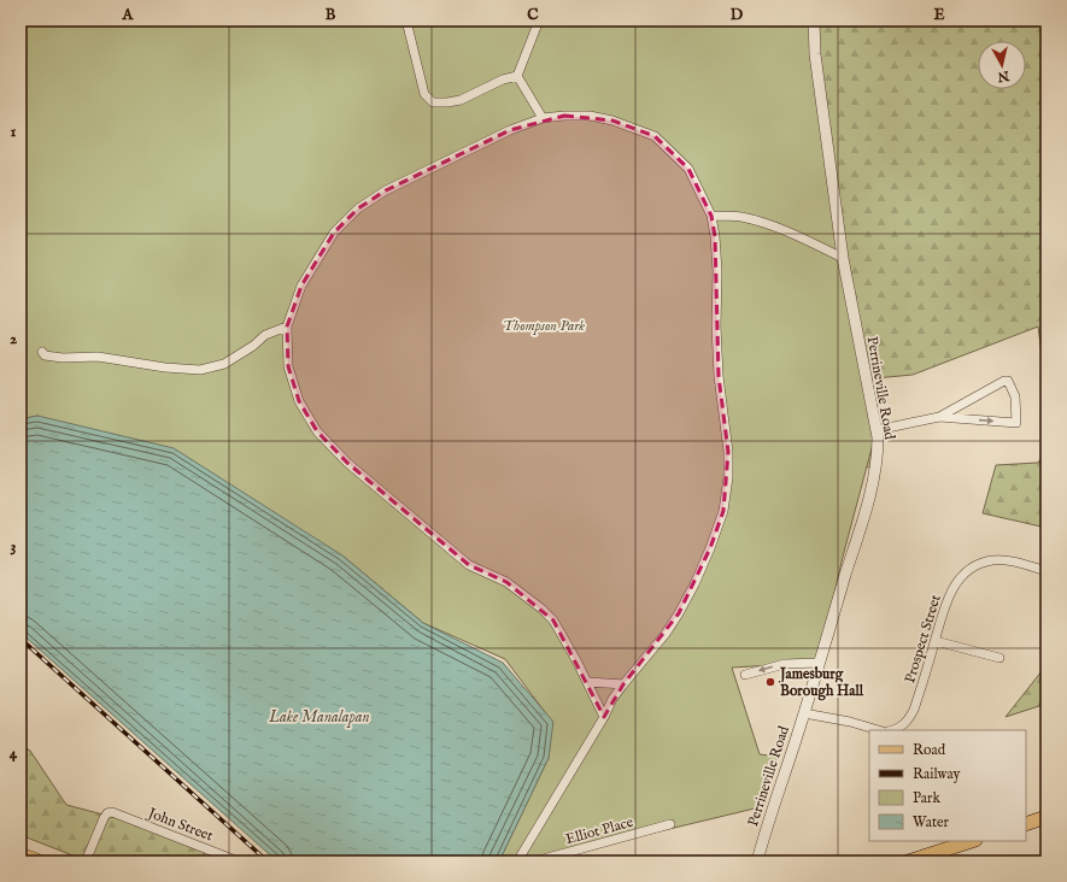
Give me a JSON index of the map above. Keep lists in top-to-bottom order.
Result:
{
  "streets": {
    "street": [
      "Perrineville Road",
      "Prospect Street",
      "John Street",
      "Elliot Place"
    ]
  },
  "water": ["Lake Manalapan"],
  "parks": ["Thompson Park"],
  "places": ["Jamesburg Borough Hall"],
  "legend": [
    "Road",
    "Railway",
    "Park",
    "Water"
  ],
  "north": "bottom",
  "grid": {
    "columns": [
      "A",
      "B",
      "C",
      "D",
      "E"
    ],
    "rows": [
      "1",
      "2",
      "3",
      "4"
    ]
  }
}
